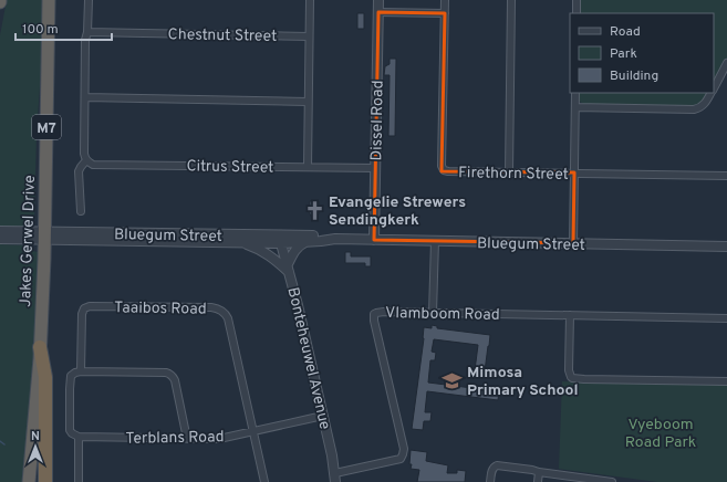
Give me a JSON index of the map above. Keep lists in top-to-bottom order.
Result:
{
  "streets": {
    "highway": ["M7", "Jakes Gerwel Drive"],
    "street": [
      "Chestnut Street",
      "Dissel Road",
      "Citrus Street",
      "Firethorn Street",
      "Bluegum Street",
      "Taaibos Road",
      "Vlamboom Road",
      "Bonteheuwel Avenue",
      "Terblans Road"
    ]
  },
  "crossings": [
    ["Dissel Road", "Citrus Street"],
    ["Dissel Road", "Bluegum Street"],
    ["Bluegum Street", "Jakes Gerwel Drive"],
    ["Bluegum Street", "Bonteheuwel Avenue"],
    ["Taaibos Road", "Terblans Road"],
    ["Vlamboom Road", "Bonteheuwel Avenue"],
    ["Bonteheuwel Avenue", "Terblans Road"]
  ],
  "parks": ["Vyeboom Road Park"],
  "places": {
    "church": ["Evangelie Strewers Sendingkerk"],
    "school or university": ["Mimosa Primary School"]
  },
  "legend": ["Road", "Park", "Building"],
  "scale_bar": "100 m",
  "north": "top"
}
